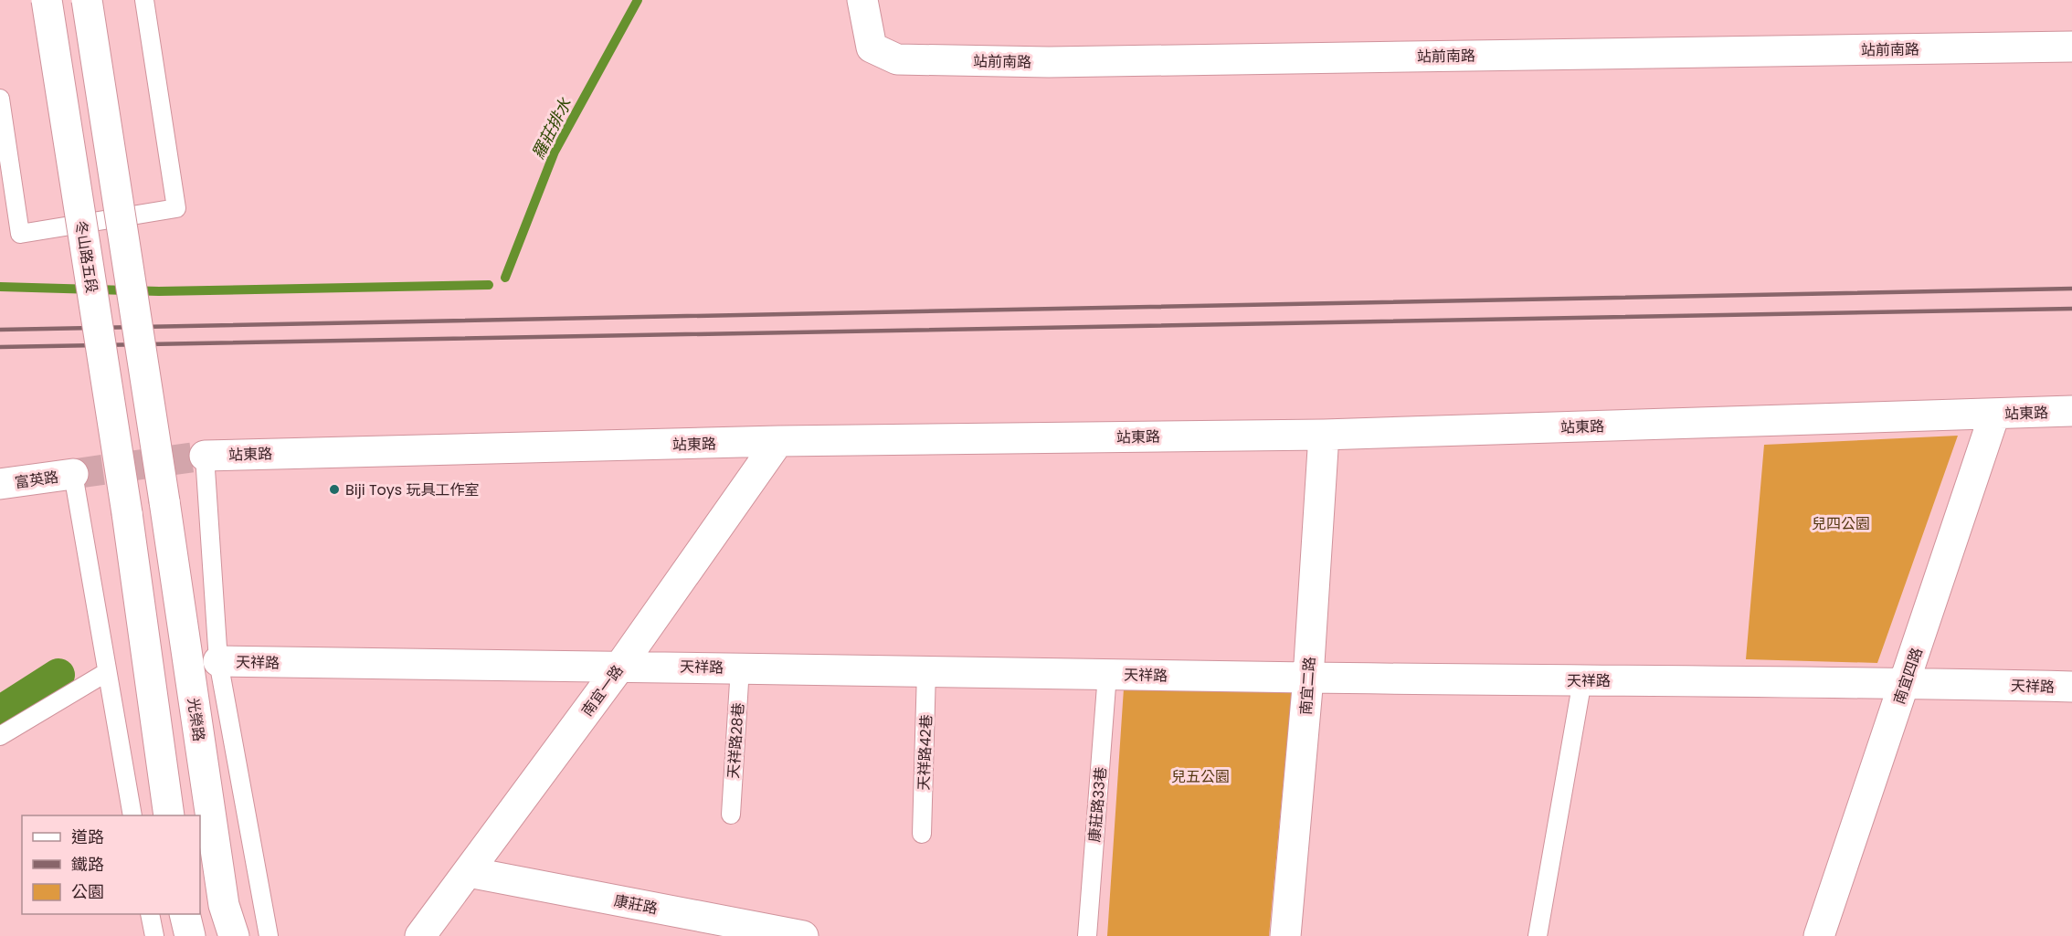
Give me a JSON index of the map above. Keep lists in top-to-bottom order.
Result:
{
  "streets": {
    "street": [
      "站前南路",
      "冬山路五段",
      "站東路",
      "富英路",
      "天祥路",
      "南宜四路",
      "南宜二路",
      "南宜一路",
      "光榮路",
      "康莊路"
    ],
    "lane": ["天祥路28巷", "天祥路42巷", "康莊路33巷"]
  },
  "crossings": [
    ["站東路", "南宜四路"],
    ["站東路", "南宜二路"],
    ["站東路", "南宜一路"],
    ["天祥路", "南宜四路"],
    ["天祥路", "南宜二路"],
    ["天祥路", "南宜一路"],
    ["天祥路", "天祥路28巷"],
    ["天祥路", "天祥路42巷"],
    ["天祥路", "康莊路33巷"],
    ["南宜一路", "康莊路"]
  ],
  "water": ["羅莊排水"],
  "parks": ["兒四公園", "兒五公園"],
  "places": ["Biji Toys 玩具工作室"],
  "legend": ["道路", "鐵路", "公園"]
}
